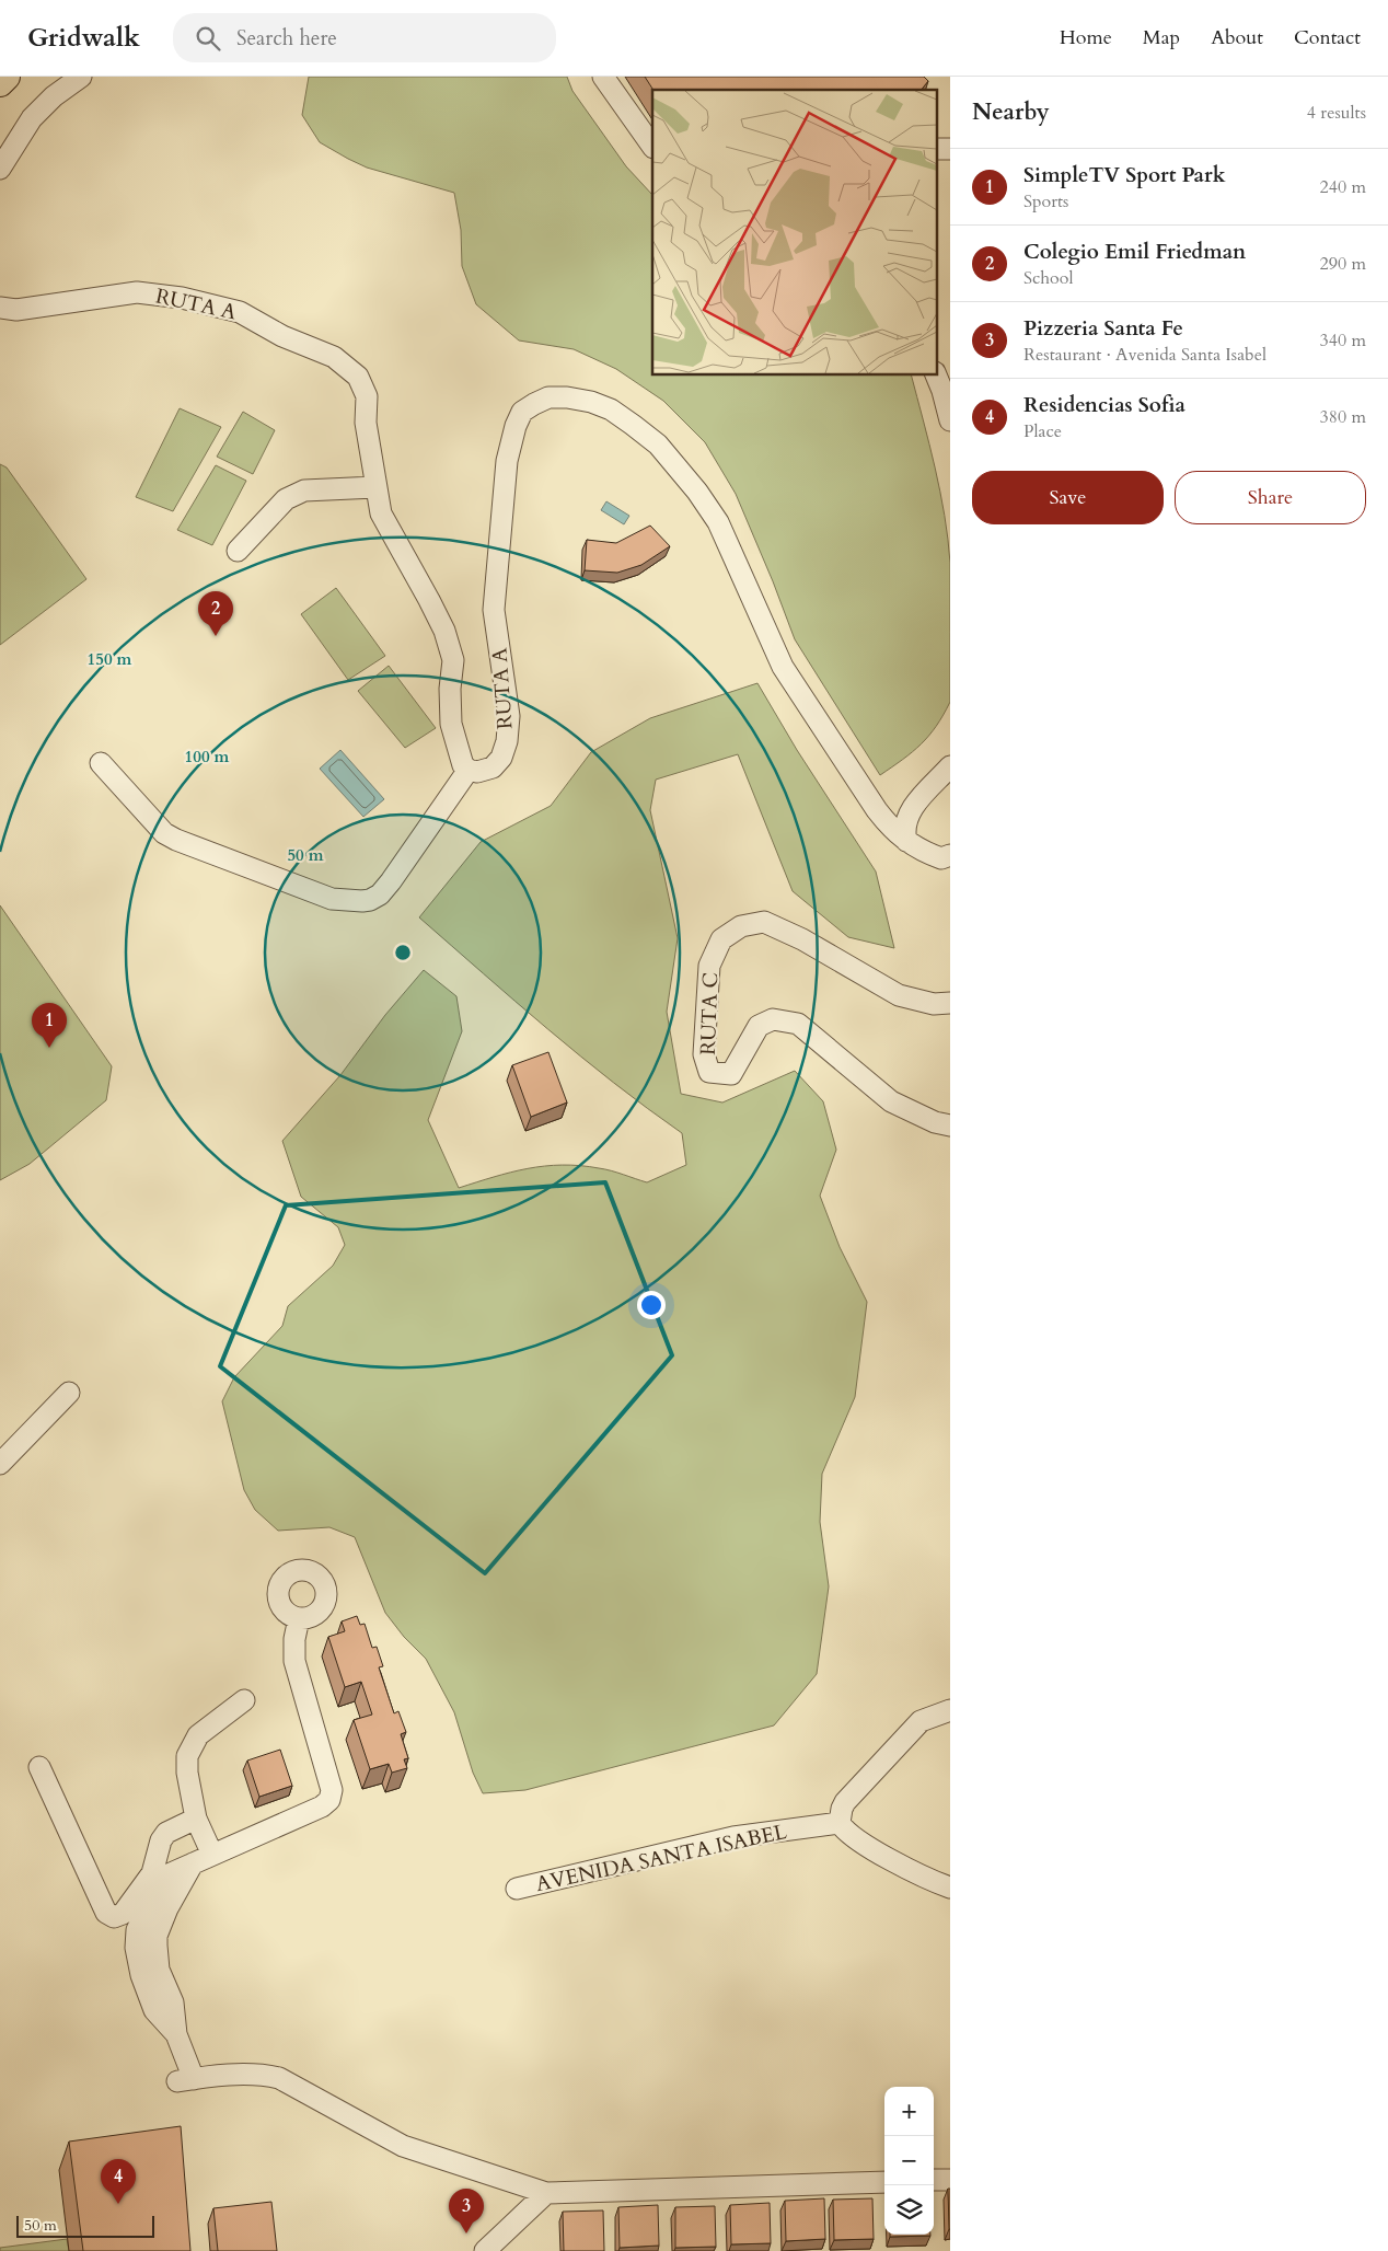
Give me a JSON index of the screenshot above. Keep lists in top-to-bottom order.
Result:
{
  "streets": {
    "street": ["RUTA A", "RUTA C", "AVENIDA SANTA ISABEL"]
  },
  "scale_bar": "50 m",
  "page": {
    "header": "Gridwalk",
    "search": "Search here",
    "nav": [
      "Home",
      "Map",
      "About",
      "Contact"
    ],
    "heading": ["Nearby", "4 results"],
    "list": [
      {
        "mark": "1",
        "name": "SimpleTV Sport Park",
        "note": "Sports",
        "value": "240 m"
      },
      {
        "mark": "2",
        "name": "Colegio Emil Friedman",
        "note": "School",
        "value": "290 m"
      },
      {
        "mark": "3",
        "name": "Pizzeria Santa Fe",
        "note": "Restaurant · Avenida Santa Isabel",
        "value": "340 m"
      },
      {
        "mark": "4",
        "name": "Residencias Sofia",
        "note": "Place",
        "value": "380 m"
      }
    ],
    "buttons": ["Save", "Share"],
    "pins": [
      "2",
      "1",
      "4",
      "3"
    ],
    "map_buttons": ["+", "−"],
    "scale": "50 m"
  },
  "rings": ["150 m", "100 m", "50 m"]
}
